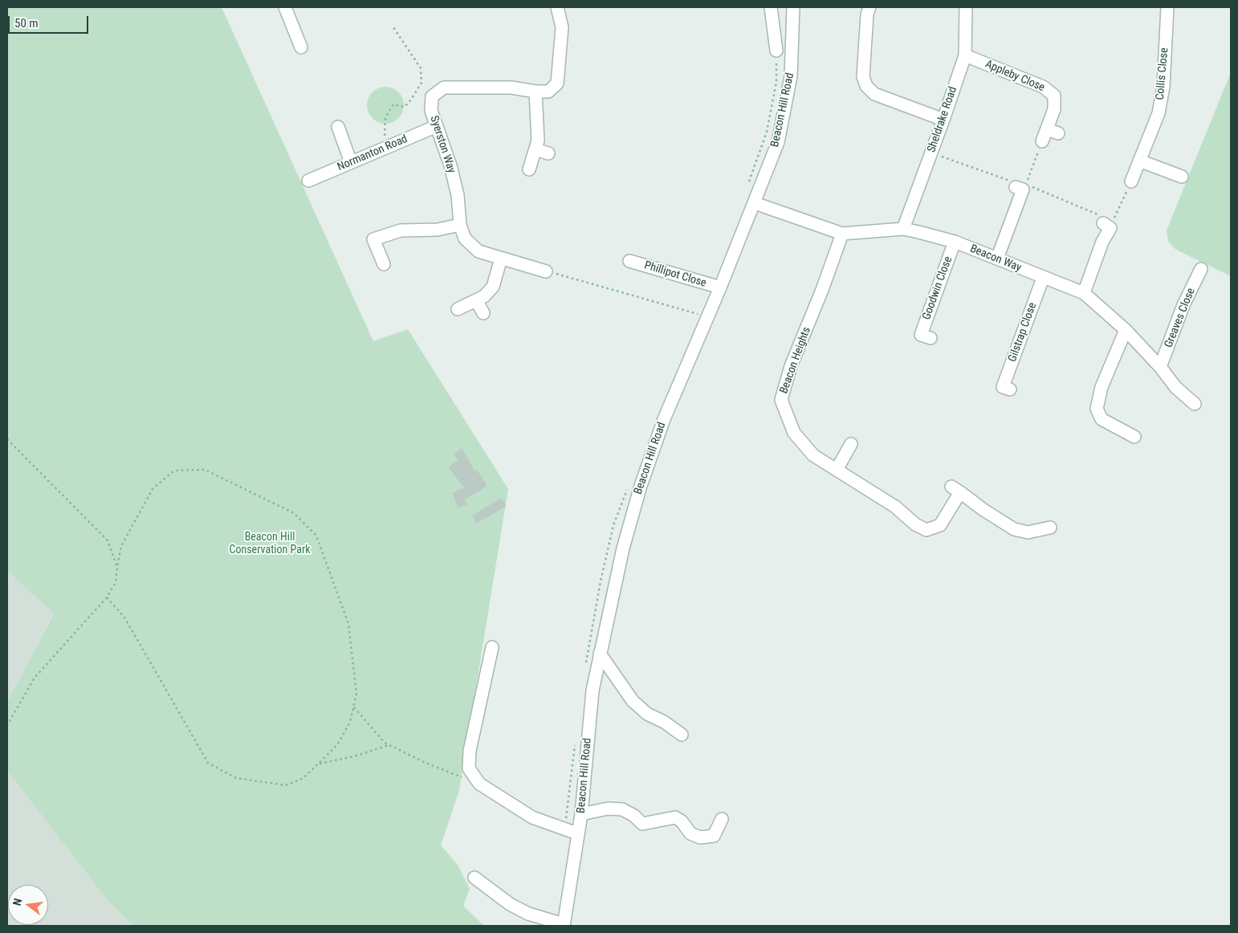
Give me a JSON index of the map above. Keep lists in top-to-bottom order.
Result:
{
  "streets": {
    "street": [
      "Collis Close",
      "Appleby Close",
      "Beacon Hill Road",
      "Sheldrake Road",
      "Syerston Way",
      "Normanton Road",
      "Beacon Way",
      "Phillipot Close",
      "Goodwin Close",
      "Greaves Close",
      "Gilstrap Close",
      "Beacon Heights"
    ]
  },
  "crossings": [
    ["Appleby Close", "Sheldrake Road"],
    ["Beacon Hill Road", "Beacon Way"],
    ["Beacon Hill Road", "Phillipot Close"],
    ["Sheldrake Road", "Beacon Way"],
    ["Syerston Way", "Normanton Road"],
    ["Beacon Way", "Goodwin Close"],
    ["Beacon Way", "Greaves Close"],
    ["Beacon Way", "Gilstrap Close"],
    ["Beacon Way", "Beacon Heights"]
  ],
  "parks": ["Beacon Hill Conservation Park"],
  "scale_bar": "50 m",
  "north": "left"
}
